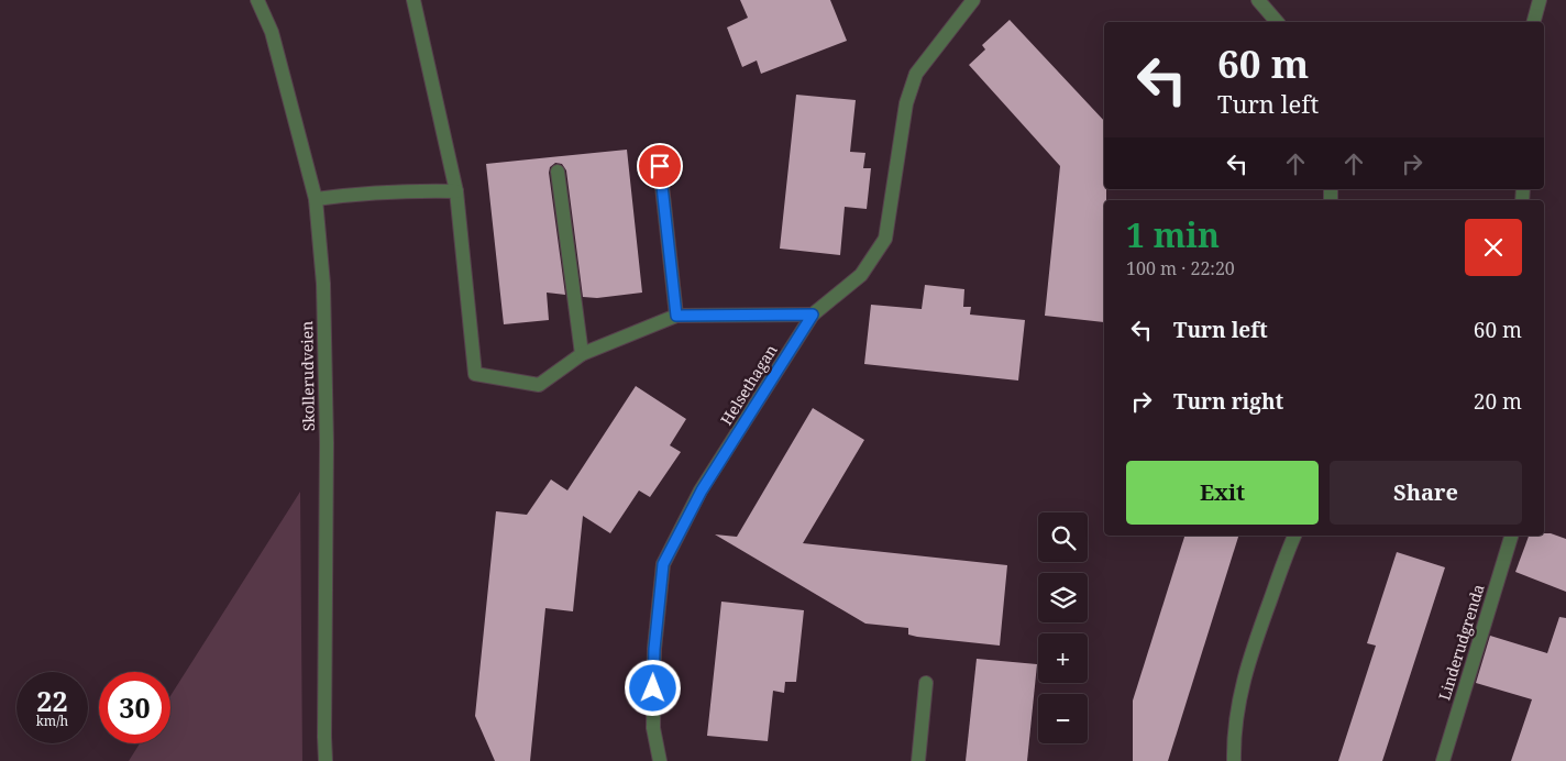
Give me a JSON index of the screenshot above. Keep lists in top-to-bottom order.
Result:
{
  "streets": {
    "street": ["Skollerudveien", "Helsethagan", "Linderudgrenda"]
  },
  "page": {
    "turn": ["60 m", "Turn left"],
    "heading": ["1 min", "100 m · 22:20"],
    "list": [
      {
        "name": "Turn left",
        "value": "60 m"
      },
      {
        "name": "Turn right",
        "value": "20 m"
      }
    ],
    "buttons": ["Exit", "Share"],
    "map_buttons": ["+", "−"],
    "speed": "22 km/h",
    "limit": "30"
  }
}
